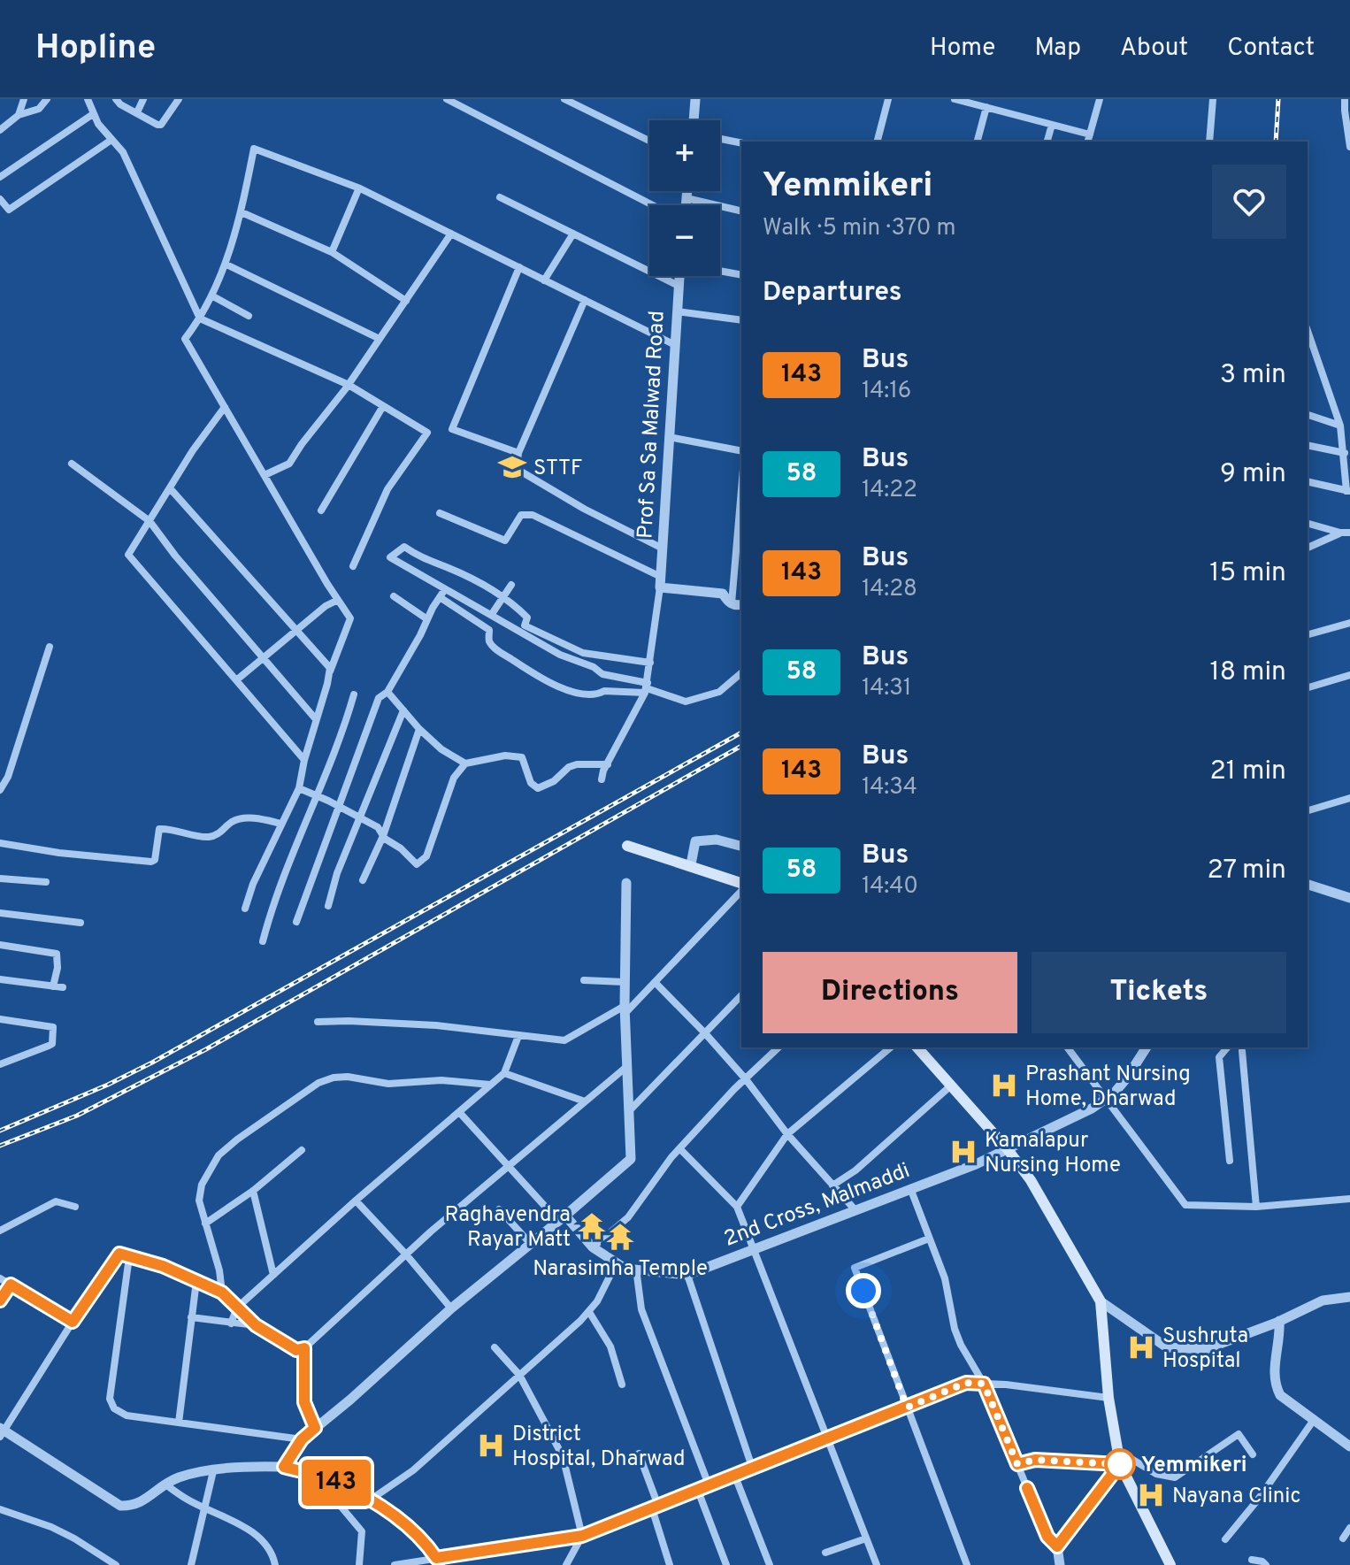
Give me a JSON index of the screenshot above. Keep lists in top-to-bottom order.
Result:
{
  "streets": {
    "street": ["Prof Sa Sa Malwad Road", "2nd Cross, Malmaddi"]
  },
  "places": {
    "school or university": ["STTF"],
    "hospital": [
      "Prashant Nursing Home, Dharwad",
      "Kamalapur Nursing Home",
      "Sushruta Hospital",
      "District Hospital, Dharwad",
      "Nayana Clinic"
    ],
    "temple": ["Raghavendra Rayar Matt", "Narasimha Temple"],
    "other": ["Yemmikeri"]
  },
  "lines": ["bus line 143"],
  "page": {
    "header": "Hopline",
    "nav": [
      "Home",
      "Map",
      "About",
      "Contact"
    ],
    "on_map": "143",
    "map_buttons": ["+", "−"],
    "heading": [
      ["Yemmikeri", "Walk · 5 min · 370 m"],
      "Departures"
    ],
    "list": [
      {
        "mark": "143",
        "name": "Bus",
        "note": "14:16",
        "value": "3 min"
      },
      {
        "mark": "58",
        "name": "Bus",
        "note": "14:22",
        "value": "9 min"
      },
      {
        "mark": "143",
        "name": "Bus",
        "note": "14:28",
        "value": "15 min"
      },
      {
        "mark": "58",
        "name": "Bus",
        "note": "14:31",
        "value": "18 min"
      },
      {
        "mark": "143",
        "name": "Bus",
        "note": "14:34",
        "value": "21 min"
      },
      {
        "mark": "58",
        "name": "Bus",
        "note": "14:40",
        "value": "27 min"
      }
    ],
    "buttons": ["Directions", "Tickets"]
  }
}
